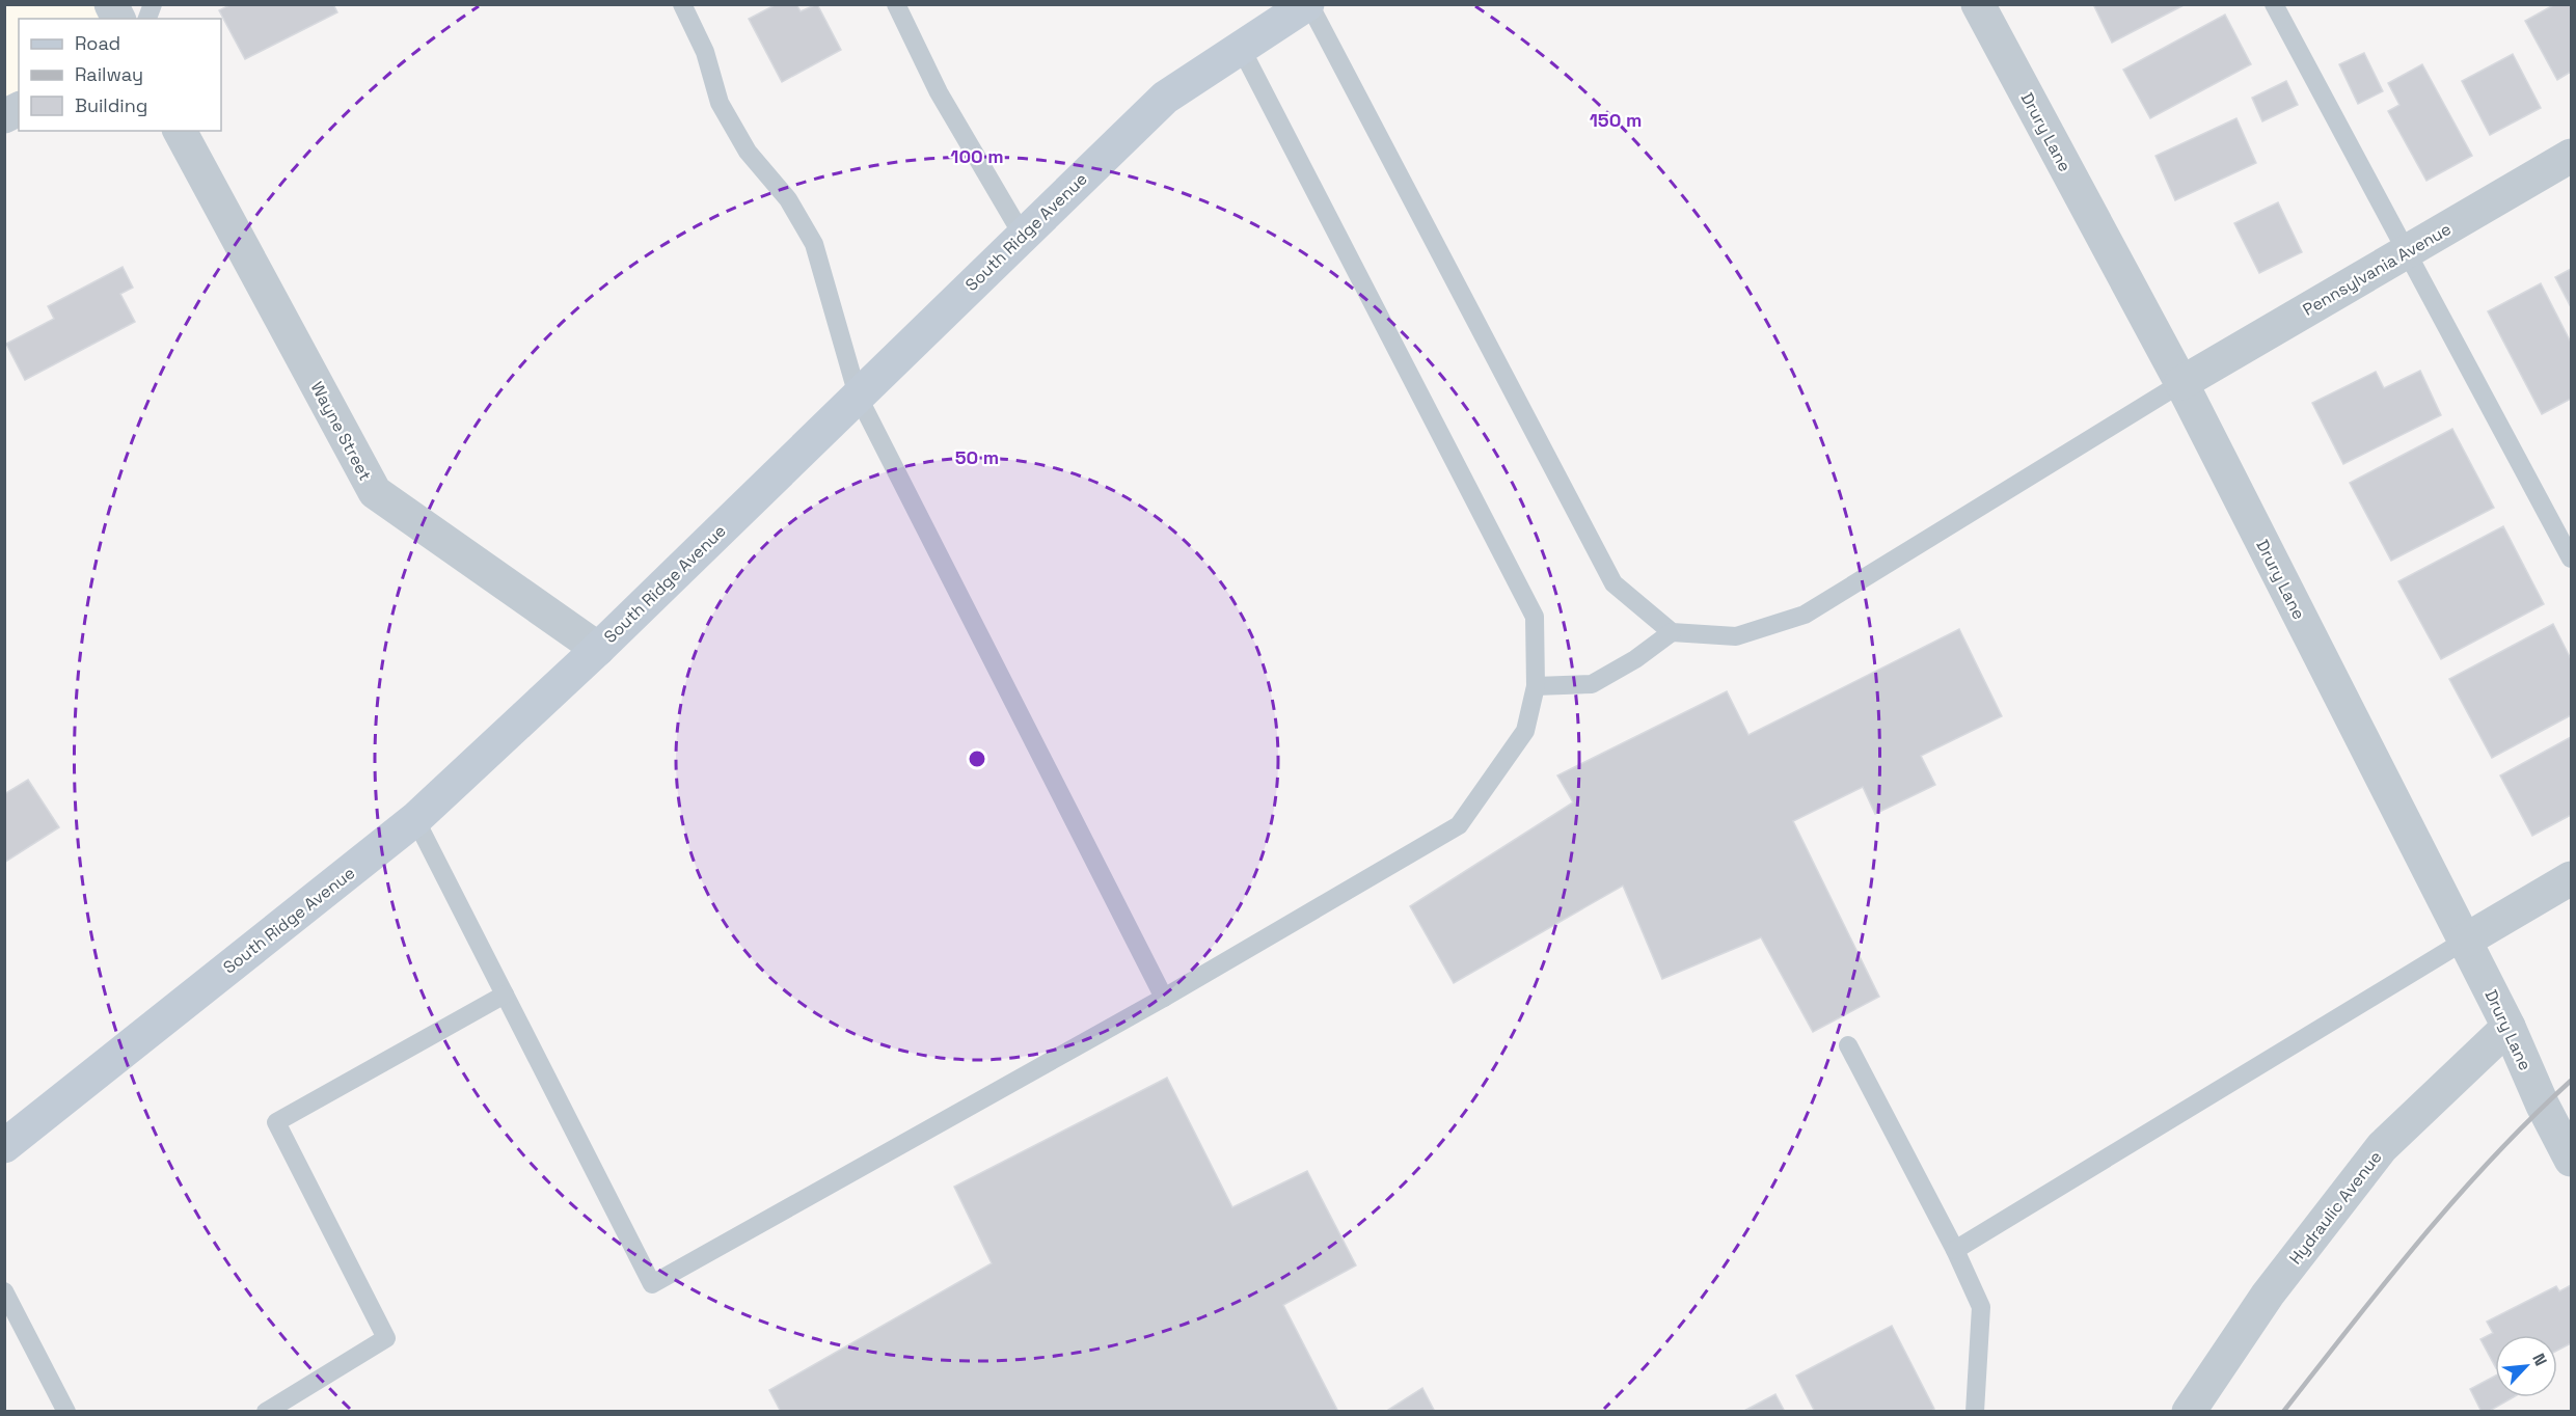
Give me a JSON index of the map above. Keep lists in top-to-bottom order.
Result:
{
  "streets": {
    "street": [
      "Drury Lane",
      "South Ridge Avenue",
      "Pennsylvania Avenue",
      "Wayne Street",
      "Hydraulic Avenue"
    ]
  },
  "crossings": [
    ["Drury Lane", "Pennsylvania Avenue"],
    ["Drury Lane", "Hydraulic Avenue"],
    ["South Ridge Avenue", "Wayne Street"]
  ],
  "legend": ["Road", "Railway", "Building"],
  "north": "top right",
  "rings": ["150 m", "100 m", "50 m"]
}
